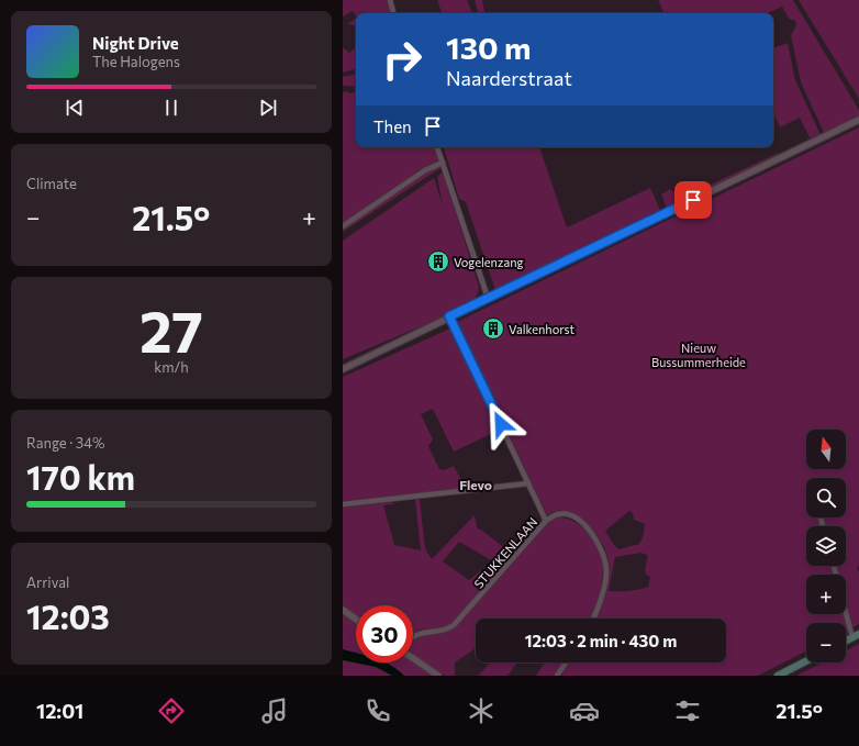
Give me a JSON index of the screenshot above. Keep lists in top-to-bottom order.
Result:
{
  "streets": {
    "street": ["STUKKENLAAN"]
  },
  "districts": ["Flevo"],
  "parks": ["Nieuw Bussummerheide"],
  "places": {
    "building": ["Vogelenzang", "Valkenhorst"]
  },
  "north": "top",
  "page": {
    "turn": ["130 m", "Naarderstraat"],
    "song": ["Night Drive", "The Halogens"],
    "then": "Then",
    "tile": [
      "Climate",
      ["27", "km/h"],
      ["Range · 34%", "170 km"],
      ["Arrival", "12:03"]
    ],
    "heat": ["−", "21.5°", "+"],
    "map_buttons": ["+", "−"],
    "limit": "30",
    "trip": "12:03 · 2 min · 430 m",
    "tabs": ["12:01", "21.5°"]
  }
}
